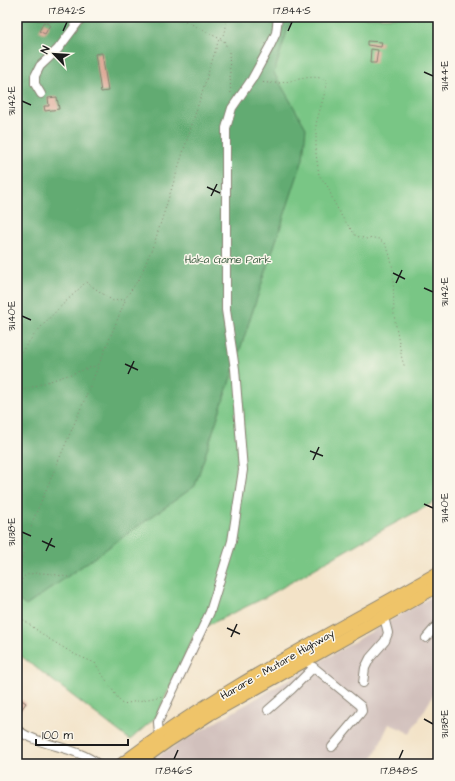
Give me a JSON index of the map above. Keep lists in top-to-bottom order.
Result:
{
  "streets": {
    "highway": ["Harare - Mutare Highway"]
  },
  "parks": ["Haka Game Park"],
  "scale_bar": "100 m",
  "north": "top left",
  "coordinates": [
    "17.842°S",
    "17.844°S",
    "31.144°E",
    "31.142°E",
    "31.140°E",
    "31.138°E",
    "17.846°S",
    "17.848°S"
  ]
}
